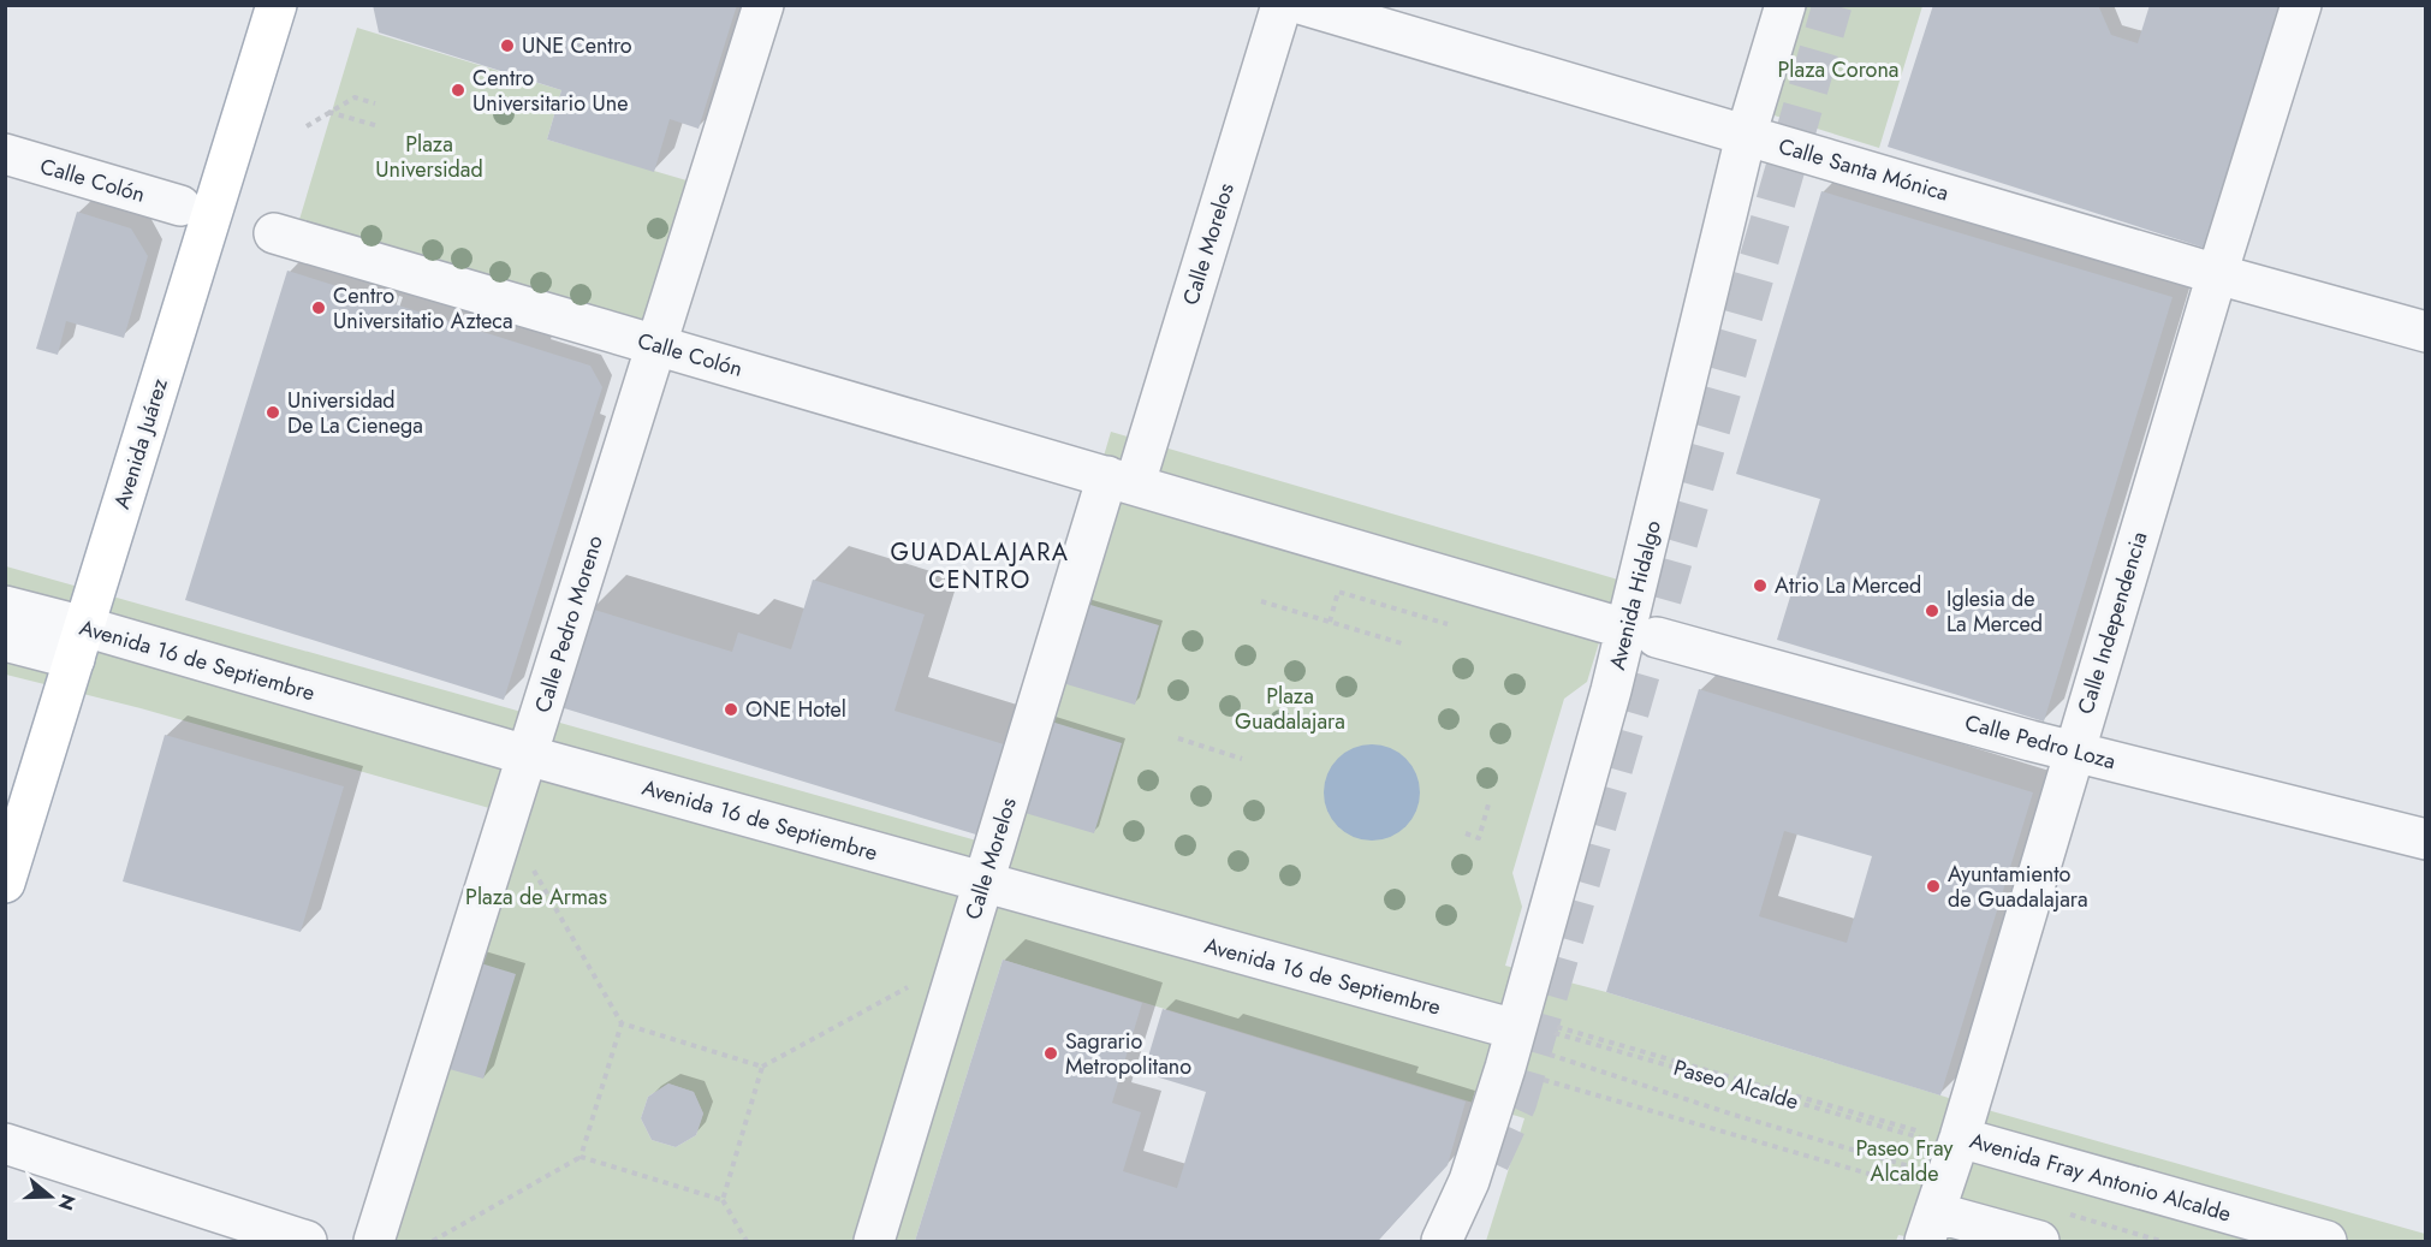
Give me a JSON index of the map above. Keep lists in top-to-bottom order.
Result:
{
  "streets": {
    "main road": ["Avenida Juárez"],
    "street": [
      "Calle Santa Mónica",
      "Calle Colón",
      "Calle Morelos",
      "Avenida Hidalgo",
      "Calle Independencia",
      "Calle Pedro Moreno",
      "Avenida 16 de Septiembre",
      "Calle Pedro Loza",
      "Avenida Fray Antonio Alcalde"
    ],
    "path": ["Paseo Alcalde"]
  },
  "crossings": [
    ["Calle Santa Mónica", "Avenida Hidalgo"],
    ["Calle Santa Mónica", "Calle Independencia"],
    ["Calle Colón", "Calle Morelos"],
    ["Calle Colón", "Calle Pedro Moreno"],
    ["Calle Morelos", "Avenida 16 de Septiembre"],
    ["Avenida Juárez", "Avenida 16 de Septiembre"],
    ["Avenida Hidalgo", "Avenida 16 de Septiembre"],
    ["Avenida Hidalgo", "Paseo Alcalde"],
    ["Calle Independencia", "Calle Pedro Loza"],
    ["Calle Independencia", "Paseo Alcalde"],
    ["Calle Independencia", "Avenida Fray Antonio Alcalde"],
    ["Calle Pedro Moreno", "Avenida 16 de Septiembre"],
    ["Avenida 16 de Septiembre", "Paseo Alcalde"],
    ["Paseo Alcalde", "Avenida Fray Antonio Alcalde"]
  ],
  "districts": ["GUADALAJARA CENTRO"],
  "parks": [
    "Plaza Corona",
    "Plaza Universidad",
    "Plaza Guadalajara",
    "Plaza de Armas",
    "Paseo Fray Alcalde"
  ],
  "places": [
    "UNE Centro",
    "Centro Universitario Une",
    "Centro Universitatio Azteca",
    "Universidad De La Cienega",
    "Atrio La Merced",
    "Iglesia de La Merced",
    "ONE Hotel",
    "Ayuntamiento de Guadalajara",
    "Sagrario Metropolitano"
  ],
  "north": "right"
}
